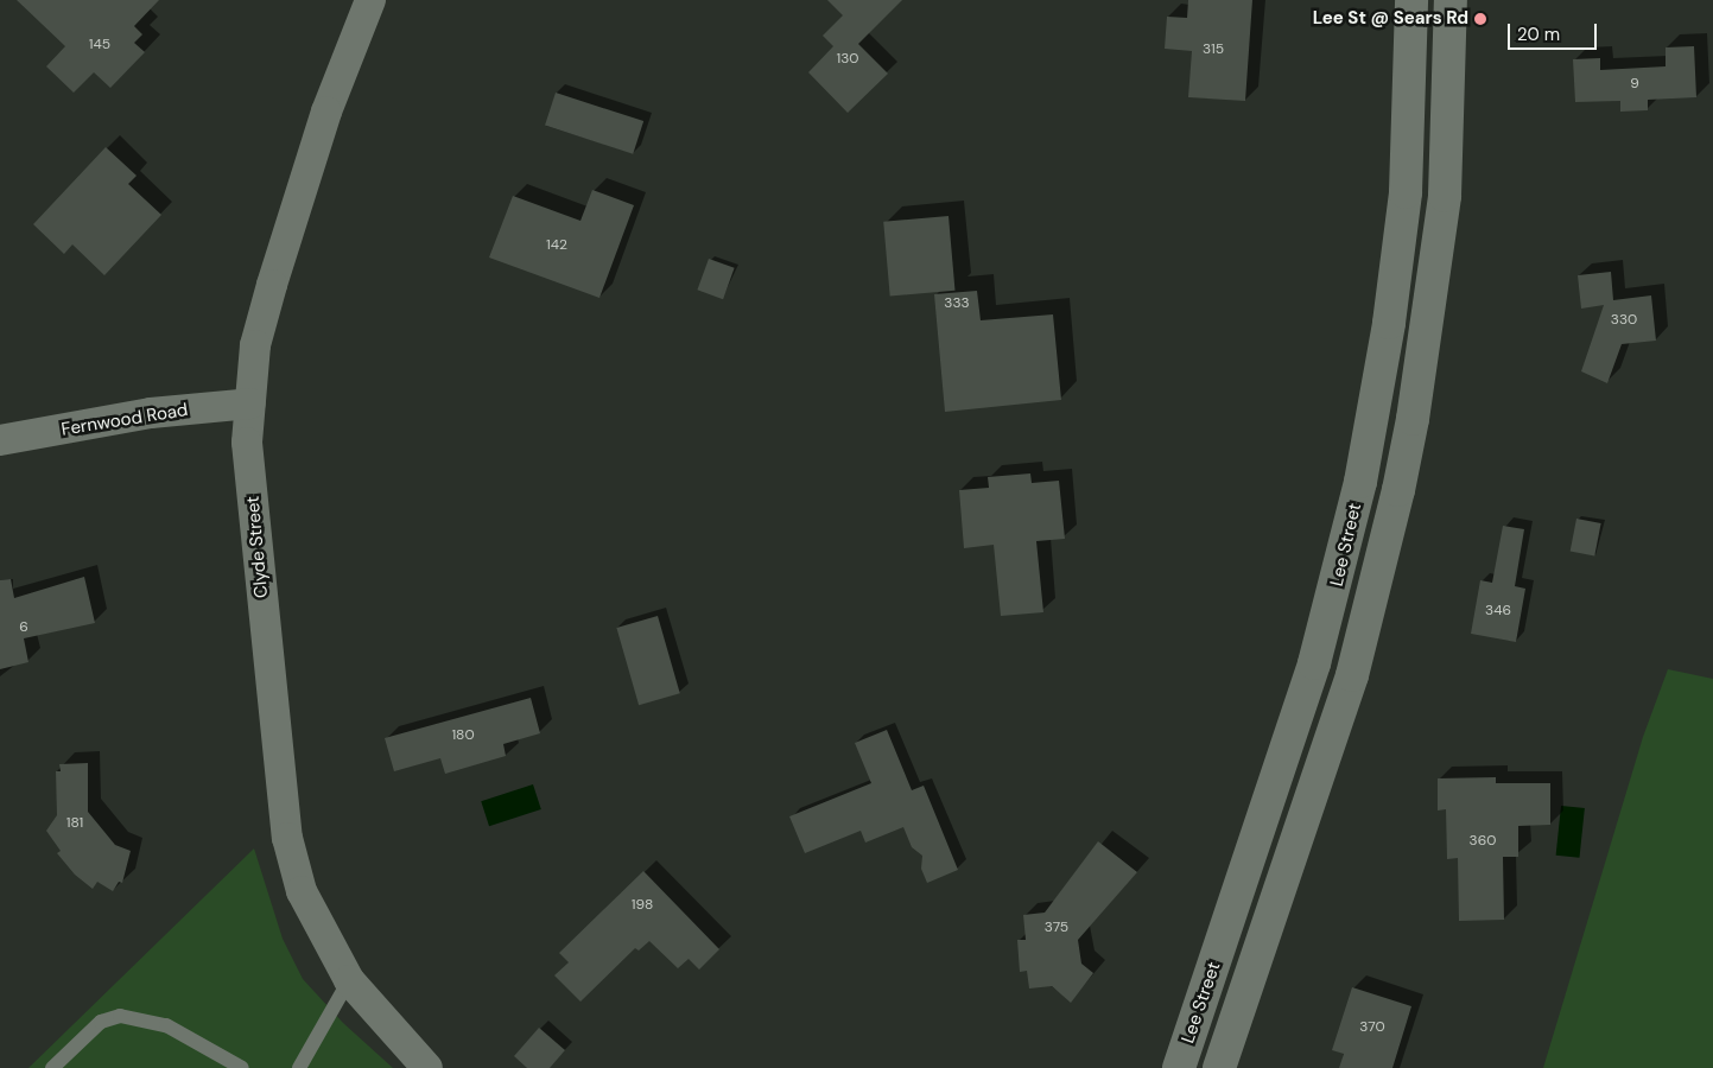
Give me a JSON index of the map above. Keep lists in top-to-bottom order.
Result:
{
  "streets": {
    "main road": ["Lee Street"],
    "street": ["Fernwood Road", "Clyde Street"]
  },
  "crossings": [
    ["Fernwood Road", "Clyde Street"]
  ],
  "places": ["Lee St @ Sears Rd"],
  "house_numbers": [
    "145",
    "315",
    "130",
    "9",
    "142",
    "333",
    "330",
    "346",
    "6",
    "180",
    "181",
    "360",
    "198",
    "375",
    "370"
  ],
  "scale_bar": "20 m"
}
